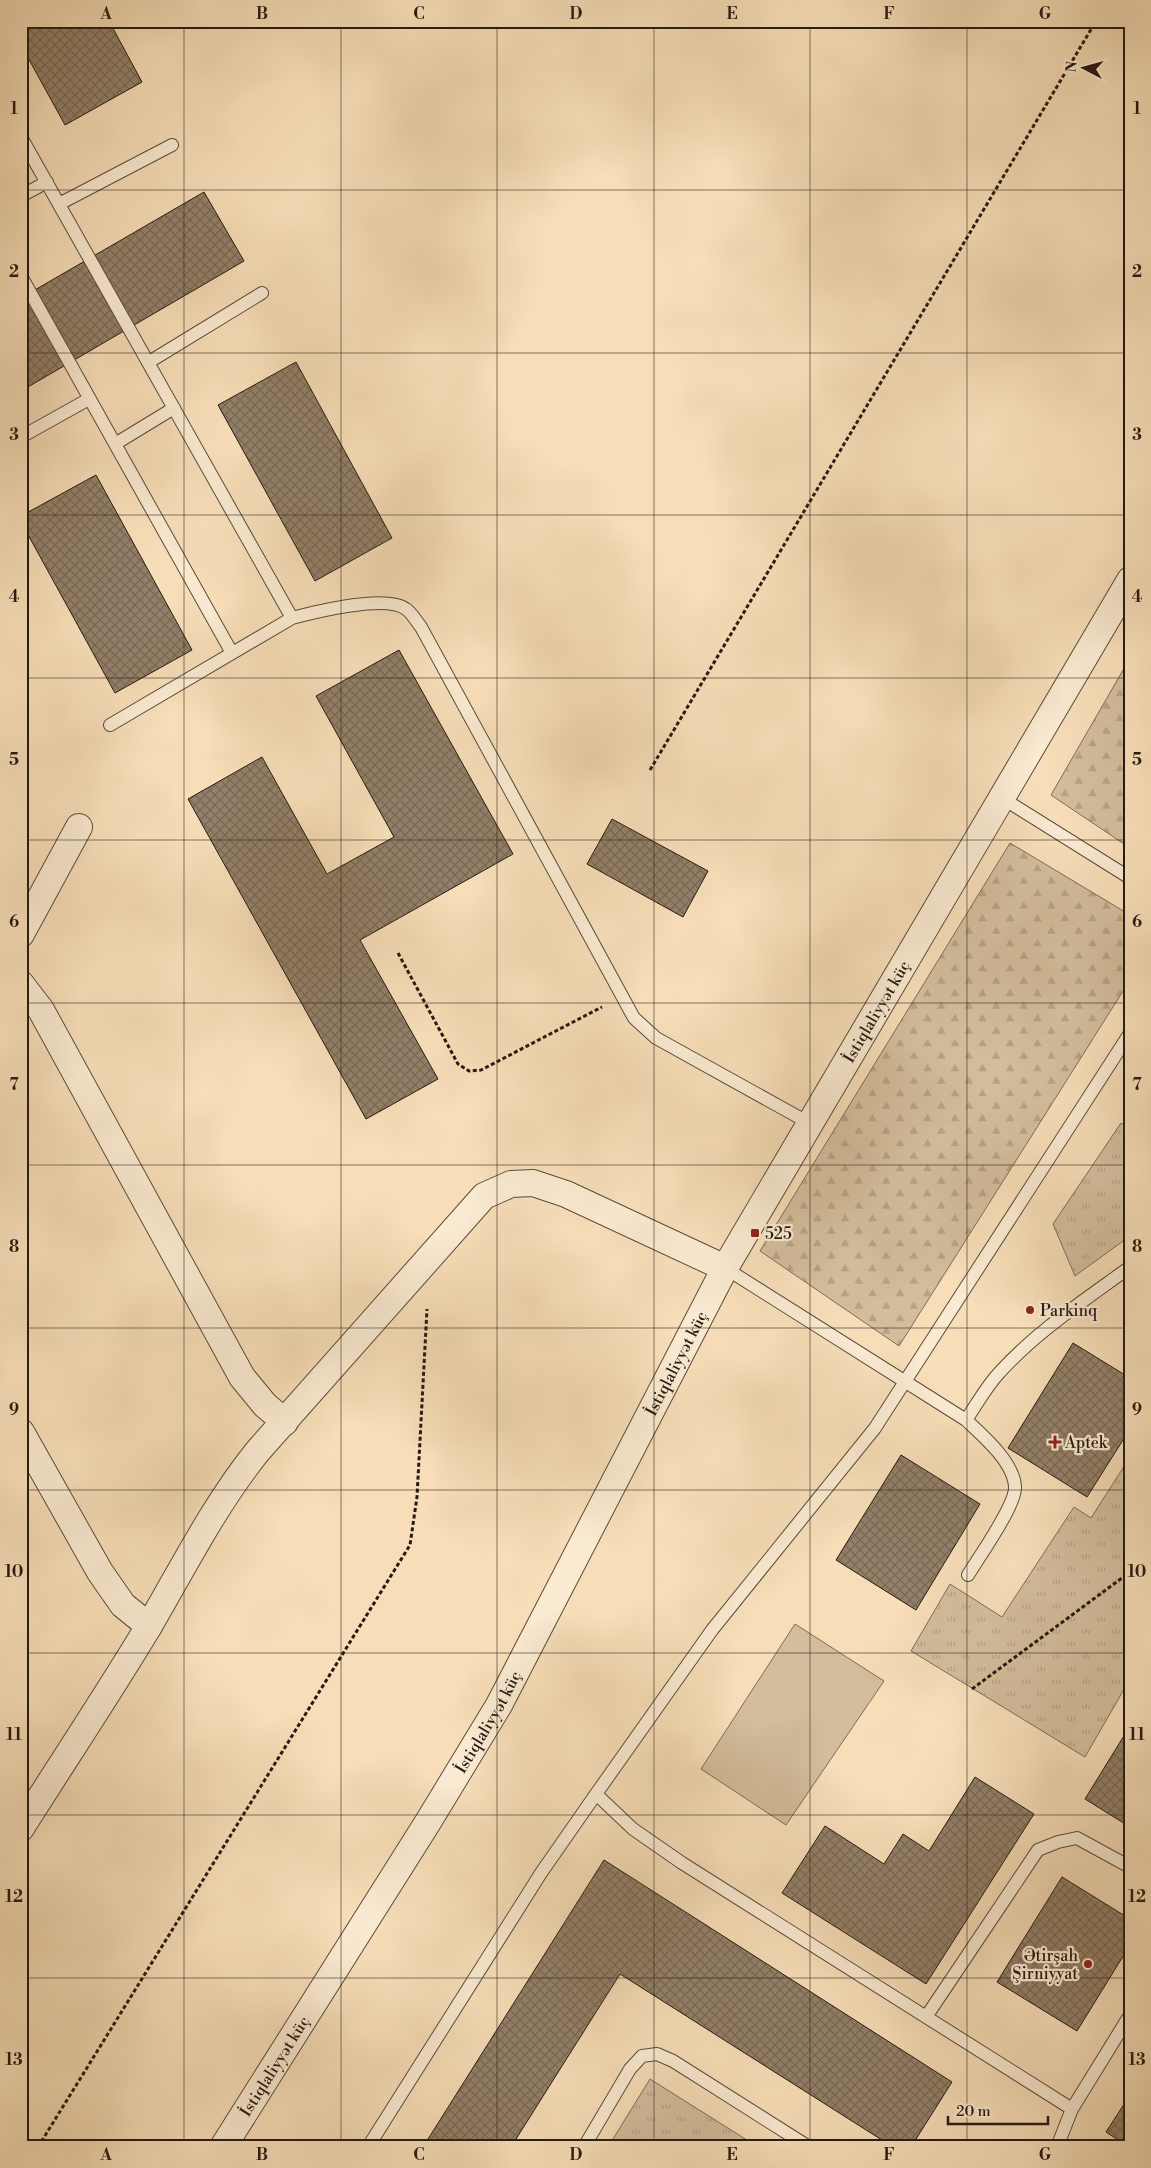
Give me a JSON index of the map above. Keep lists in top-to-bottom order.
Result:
{
  "streets": {
    "street": ["İstiqlaliyyət küç"]
  },
  "places": {
    "transit": ["525"],
    "other": ["Parkinq", "Ətirşah Şirniyyat"],
    "health": ["Aptek"]
  },
  "scale_bar": "20 m",
  "north": "left",
  "grid": {
    "columns": [
      "A",
      "B",
      "C",
      "D",
      "E",
      "F",
      "G"
    ],
    "rows": [
      "1",
      "2",
      "3",
      "4",
      "5",
      "6",
      "7",
      "8",
      "9",
      "10",
      "11",
      "12",
      "13"
    ]
  }
}
